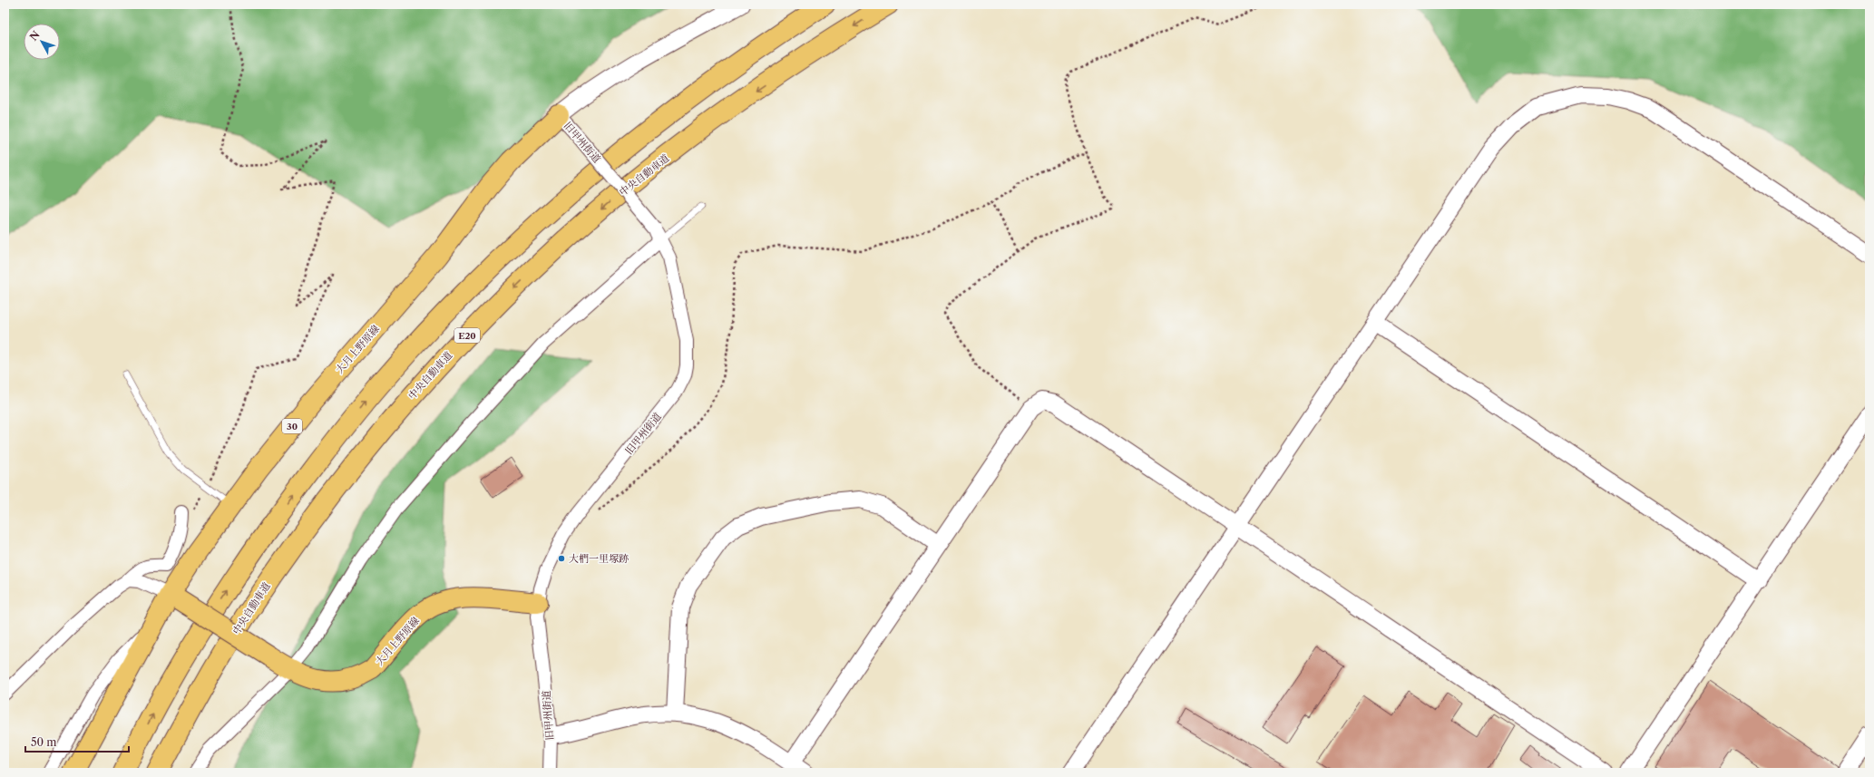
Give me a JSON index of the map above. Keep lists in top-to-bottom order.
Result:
{
  "streets": {
    "main road": [
      "中央自動車道",
      "E20",
      "大月上野原線",
      "30"
    ],
    "street": ["旧甲州街道"]
  },
  "crossings": [
    ["旧甲州街道", "大月上野原線"]
  ],
  "places": ["大椚一里塚跡"],
  "scale_bar": "50 m",
  "north": "top left"
}
